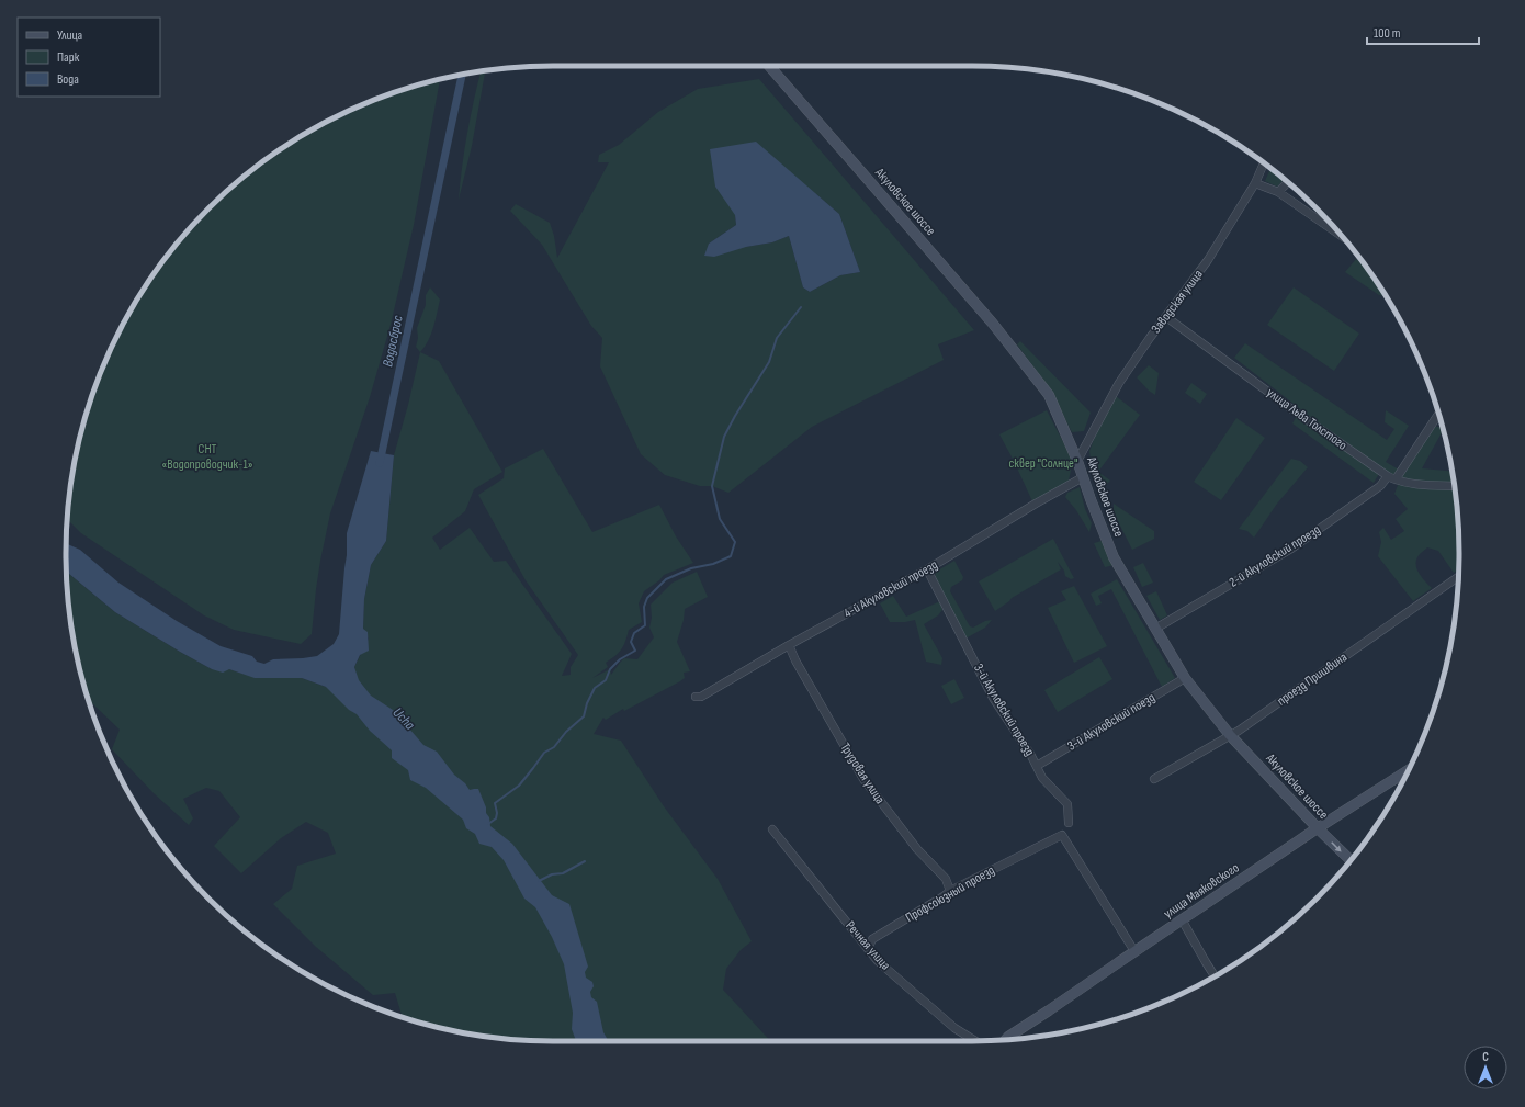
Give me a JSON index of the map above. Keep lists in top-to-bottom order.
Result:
{
  "streets": {
    "street": [
      "Акуловское шоссе",
      "Заводская улица",
      "улица Льва Толстого",
      "2-й Акуловский проезд",
      "4-й Акуловский проезд",
      "проезд Пришвина",
      "3-й Акуловский проезд",
      "3-й Акуловский поезд",
      "Трудовая улица",
      "улица Маяковского",
      "Профсоюзный проезд",
      "Речная улица"
    ]
  },
  "crossings": [
    ["Акуловское шоссе", "Заводская улица"],
    ["Акуловское шоссе", "2-й Акуловский проезд"],
    ["Акуловское шоссе", "4-й Акуловский проезд"],
    ["Акуловское шоссе", "проезд Пришвина"],
    ["Акуловское шоссе", "3-й Акуловский поезд"],
    ["Акуловское шоссе", "улица Маяковского"],
    ["Заводская улица", "улица Льва Толстого"],
    ["улица Льва Толстого", "2-й Акуловский проезд"],
    ["4-й Акуловский проезд", "3-й Акуловский проезд"],
    ["4-й Акуловский проезд", "Трудовая улица"],
    ["3-й Акуловский проезд", "3-й Акуловский поезд"],
    ["Трудовая улица", "Профсоюзный проезд"],
    ["улица Маяковского", "Профсоюзный проезд"],
    ["Профсоюзный проезд", "Речная улица"]
  ],
  "water": ["Водосброс", "Ucha"],
  "parks": ["СНТ «Водопроводчик-1»", "сквер \"Солнце\""],
  "legend": ["Улица", "Парк", "Вода"],
  "scale_bar": "100 m",
  "north": "top"
}
